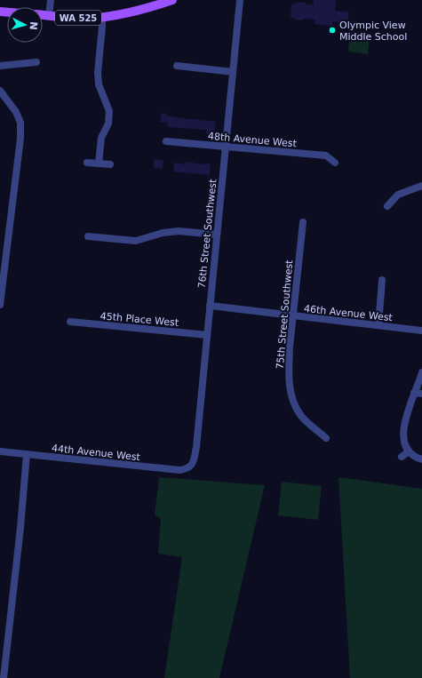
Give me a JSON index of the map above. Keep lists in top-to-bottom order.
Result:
{
  "streets": {
    "main road": ["WA 525"],
    "street": [
      "48th Avenue West",
      "76th Street Southwest",
      "46th Avenue West",
      "75th Street Southwest",
      "45th Place West",
      "44th Avenue West"
    ]
  },
  "crossings": [
    ["48th Avenue West", "76th Street Southwest"],
    ["76th Street Southwest", "46th Avenue West"],
    ["76th Street Southwest", "45th Place West"],
    ["76th Street Southwest", "44th Avenue West"],
    ["46th Avenue West", "75th Street Southwest"]
  ],
  "places": ["Olympic View Middle School"],
  "north": "right"
}
